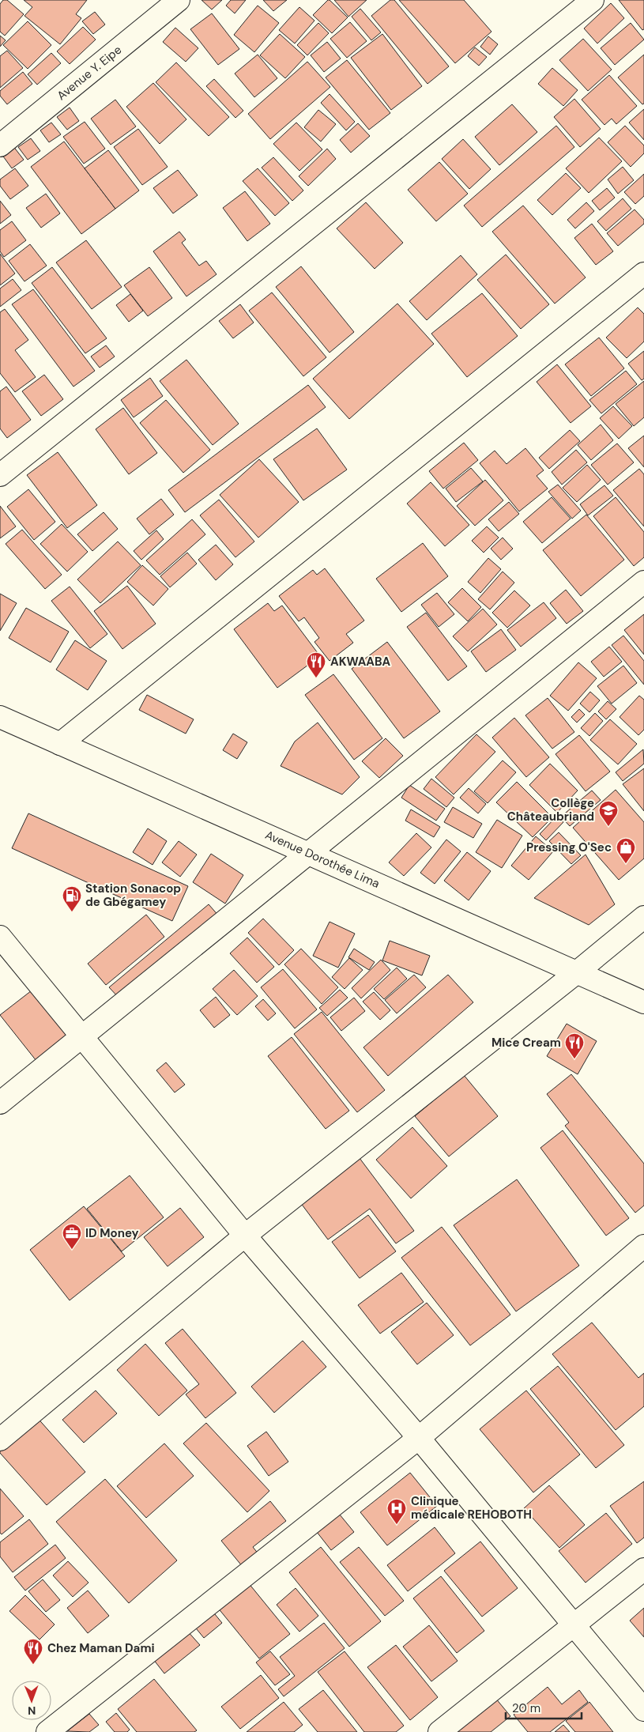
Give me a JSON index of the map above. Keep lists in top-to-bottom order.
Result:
{
  "streets": {
    "street": ["Avenue Y. Eipe", "Avenue Dorothée Lima"]
  },
  "places": {
    "restaurant": ["AKWAABA", "Mice Cream", "Chez Maman Dami"],
    "school or university": ["Collège Châteaubriand"],
    "shop": ["Pressing O'Sec"],
    "fuel station": ["Station Sonacop de Gbégamey"],
    "office": ["ID Money"],
    "hospital": ["Clinique médicale REHOBOTH"]
  },
  "scale_bar": "20 m",
  "north": "bottom"
}
